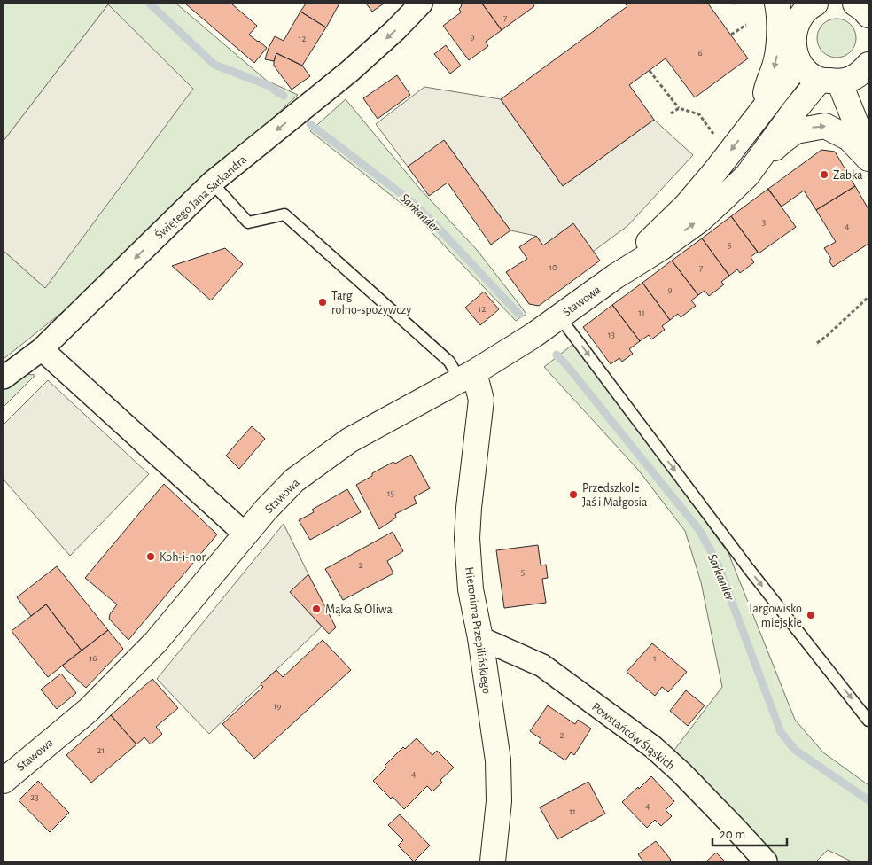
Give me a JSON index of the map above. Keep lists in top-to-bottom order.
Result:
{
  "streets": {
    "street": [
      "Świętego Jana Sarkandra",
      "Stawowa",
      "Hieronima Przepilińskiego",
      "Powstańców Śląskich"
    ]
  },
  "crossings": [
    ["Stawowa", "Hieronima Przepilińskiego"],
    ["Hieronima Przepilińskiego", "Powstańców Śląskich"]
  ],
  "one_way": ["Świętego Jana Sarkandra"],
  "water": ["Sarkander"],
  "places": [
    "Żabka",
    "Targ rolno-spożywczy",
    "Przedszkole Jaś i Małgosia",
    "Koh-i-nor",
    "Mąka & Oliwa",
    "Targowisko miejskie"
  ],
  "house_numbers": [
    "7",
    "9",
    "12",
    "6",
    "3",
    "4",
    "5",
    "10",
    "7",
    "9",
    "12",
    "11",
    "13",
    "15",
    "2",
    "5",
    "16",
    "1",
    "19",
    "2",
    "21",
    "4",
    "23",
    "4",
    "11"
  ],
  "scale_bar": "20 m"
}
